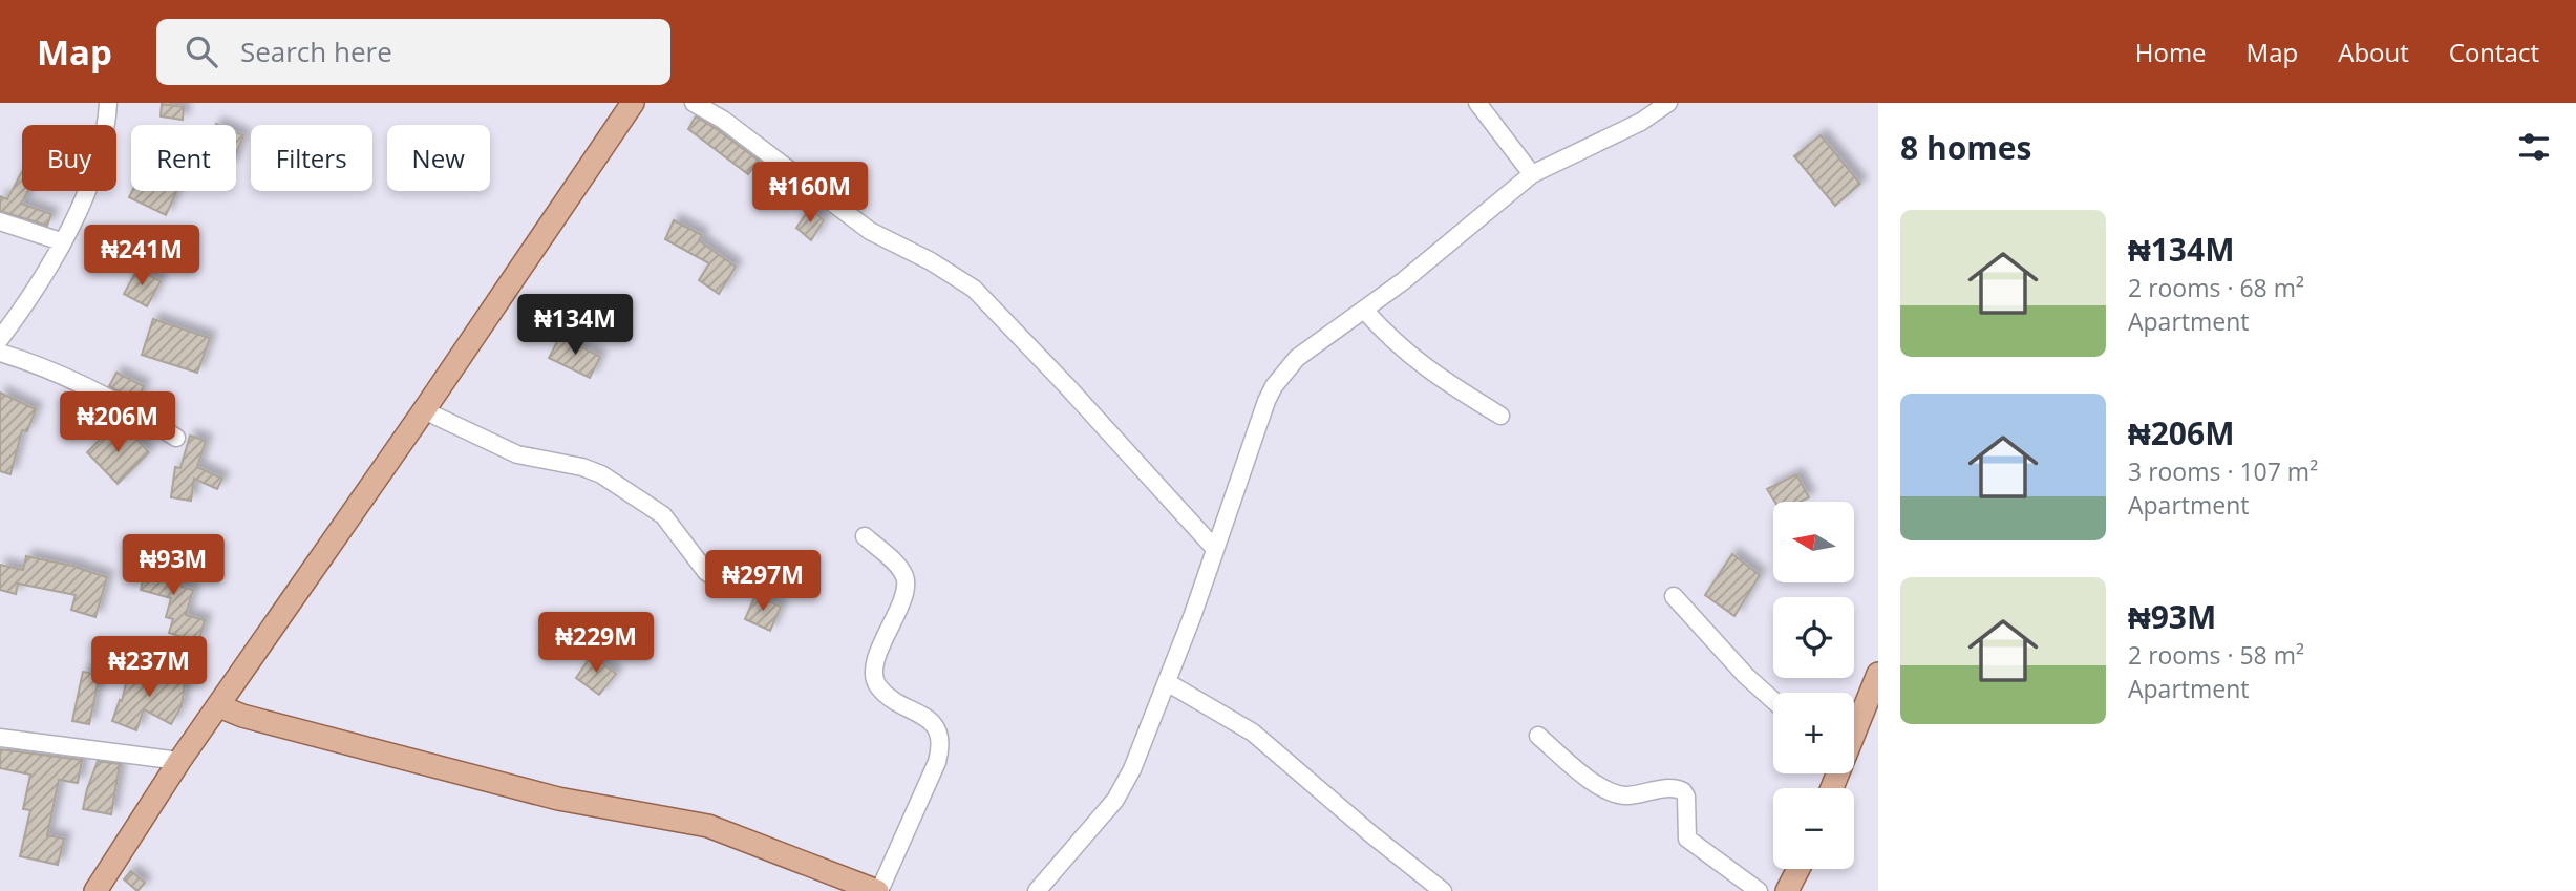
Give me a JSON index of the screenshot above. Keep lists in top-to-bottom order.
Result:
{
  "north": "left",
  "page": {
    "header": "Map",
    "search": "Search here",
    "nav": [
      "Home",
      "Map",
      "About",
      "Contact"
    ],
    "heading": "8 homes",
    "chip": [
      "Buy",
      "Rent",
      "Filters",
      "New"
    ],
    "price": [
      "₦160M",
      "₦241M",
      "₦134M",
      "₦206M",
      "₦93M",
      "₦297M",
      "₦229M",
      "₦237M"
    ],
    "list": [
      {
        "name": "₦134M",
        "note": "2 rooms · 68 m² · Apartment"
      },
      {
        "name": "₦206M",
        "note": "3 rooms · 107 m² · Apartment"
      },
      {
        "name": "₦93M",
        "note": "2 rooms · 58 m² · Apartment"
      }
    ],
    "map_buttons": ["+", "−"]
  }
}
